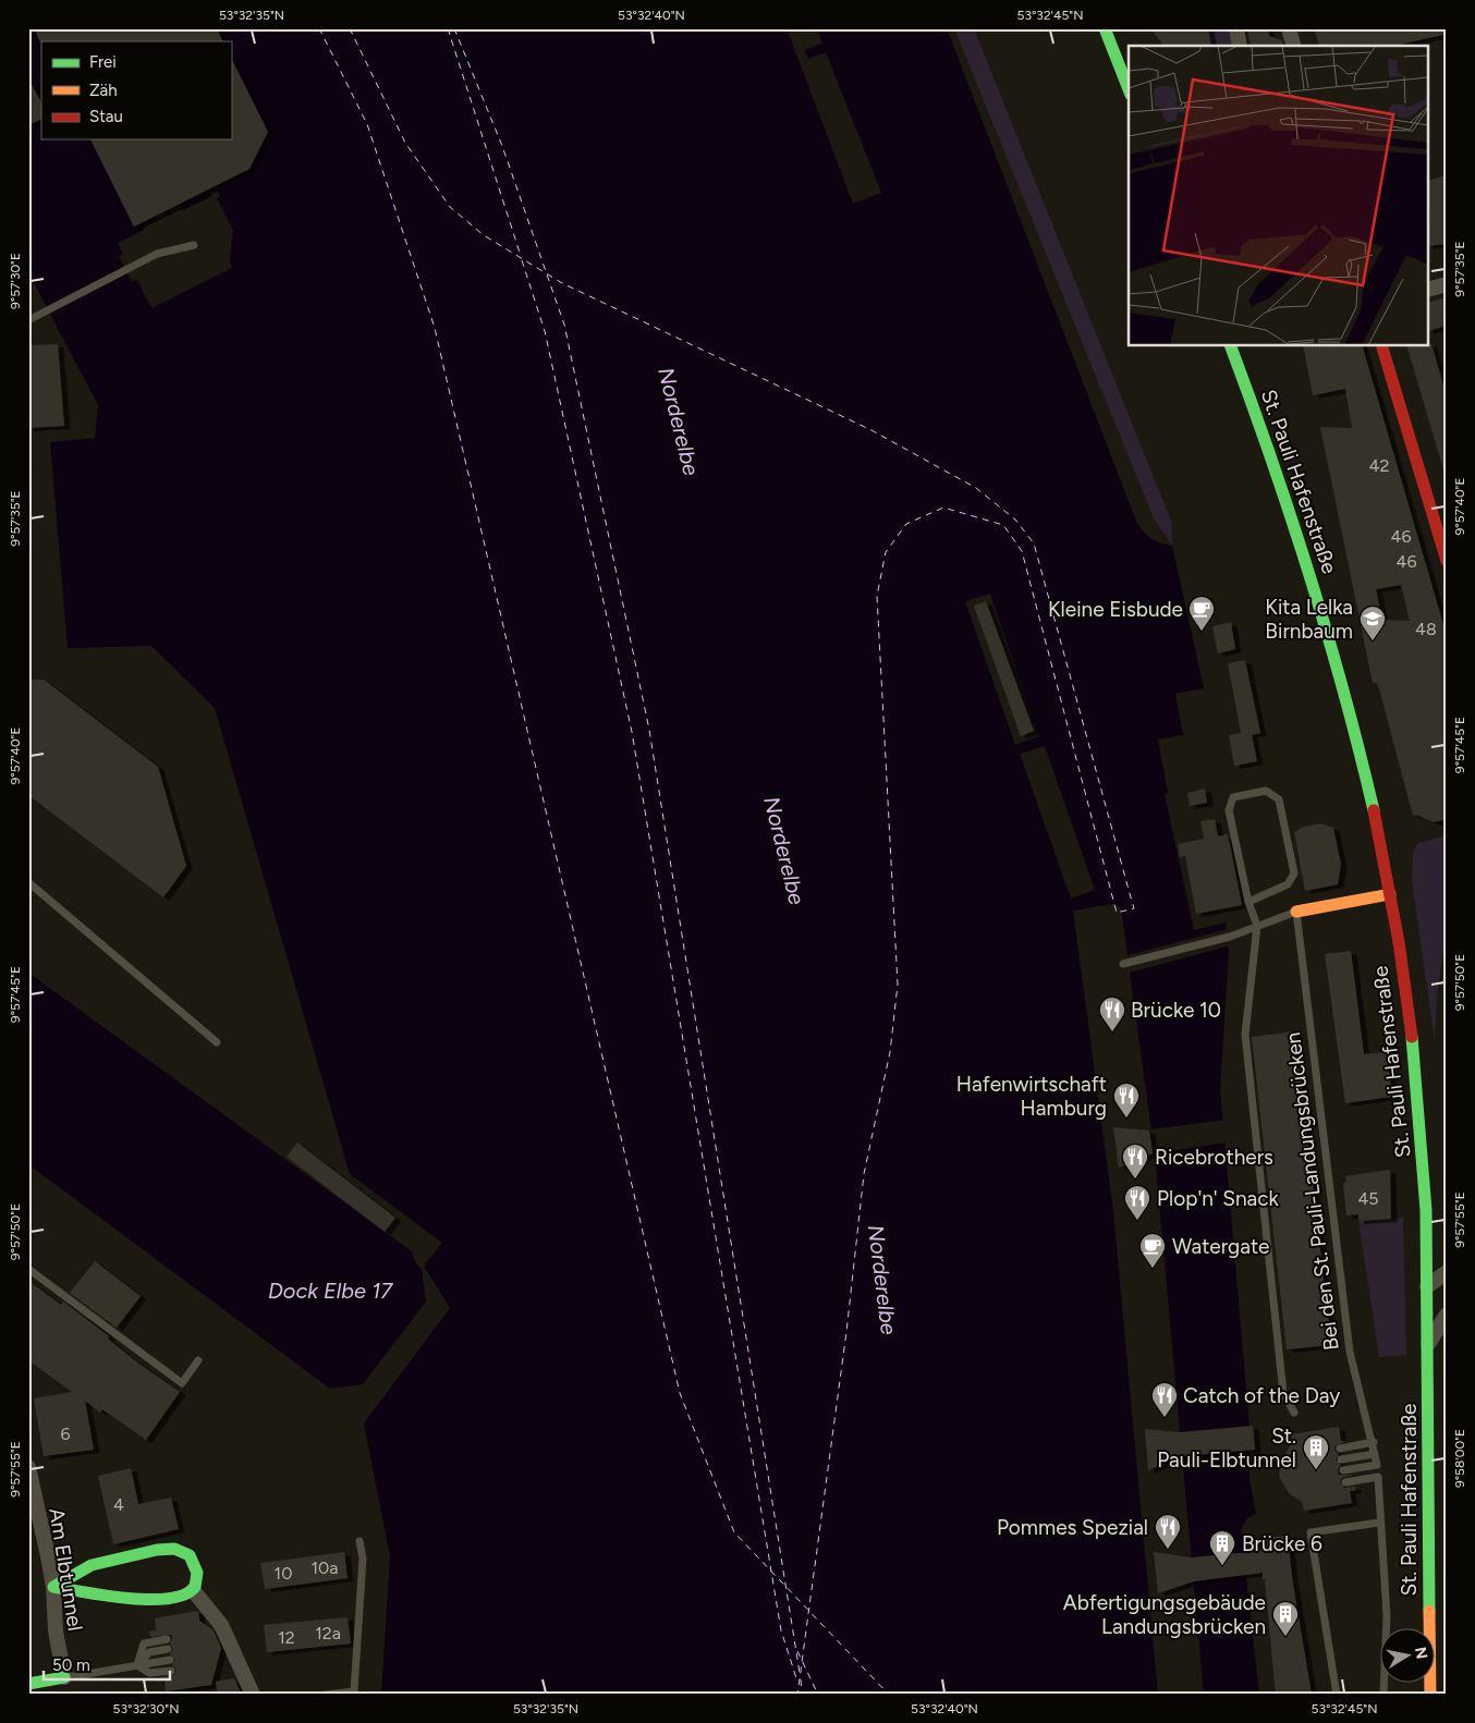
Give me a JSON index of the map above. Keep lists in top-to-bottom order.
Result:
{
  "streets": {
    "main road": ["St. Pauli Hafenstraße"],
    "street": ["Am Elbtunnel"],
    "lane": ["Bei den St. Pauli-Landungsbrücken"]
  },
  "water": ["Norderelbe", "Dock Elbe 17"],
  "places": {
    "cafe": ["Kleine Eisbude", "Watergate"],
    "school or university": ["Kita Lelka Birnbaum"],
    "restaurant": [
      "Brücke 10",
      "Hafenwirtschaft Hamburg",
      "Ricebrothers",
      "Plop'n' Snack",
      "Catch of the Day",
      "Pommes Spezial"
    ],
    "building": ["St. Pauli-Elbtunnel", "Brücke 6", "Abfertigungsgebäude Landungsbrücken"]
  },
  "house_numbers": [
    "42",
    "46",
    "46",
    "48",
    "45",
    "6",
    "4",
    "10a",
    "10",
    "12a",
    "12"
  ],
  "legend": ["Frei", "Zäh", "Stau"],
  "scale_bar": "50 m",
  "north": "right",
  "coordinates": [
    "53°32'35\"N",
    "53°32'40\"N",
    "53°32'45\"N",
    "9°57'35\"E",
    "9°57'30\"E",
    "9°57'40\"E",
    "9°57'45\"E",
    "9°57'50\"E",
    "9°57'55\"E",
    "9°58'00\"E",
    "53°32'30\"N"
  ]
}
